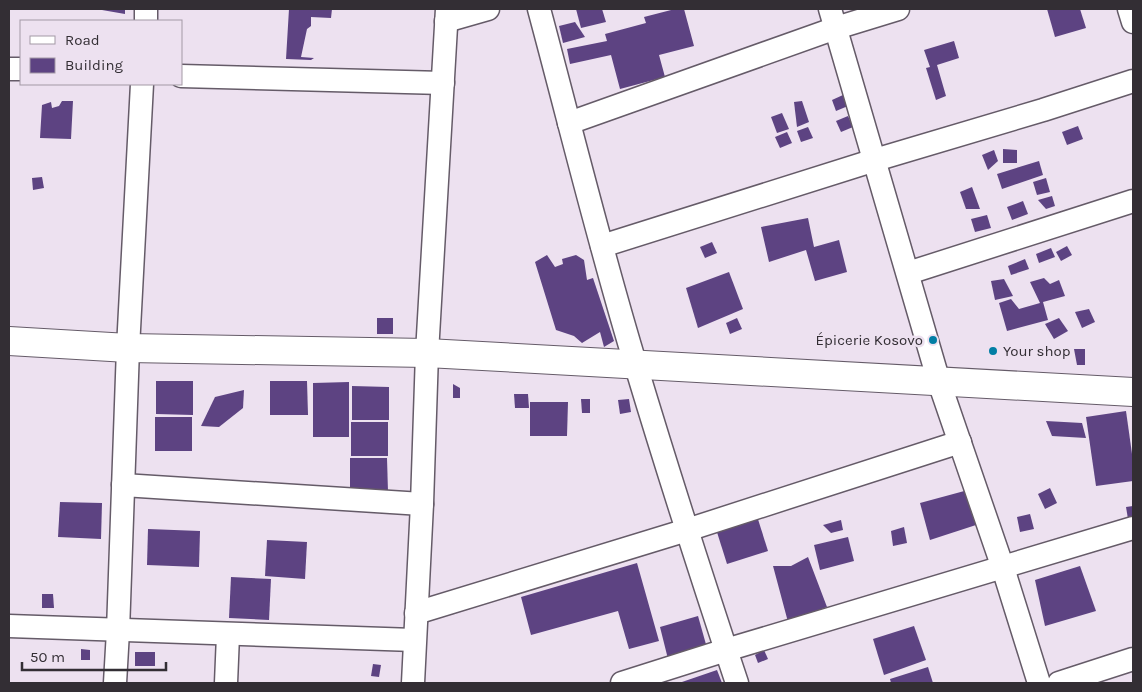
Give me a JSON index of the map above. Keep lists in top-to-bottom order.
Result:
{
  "places": ["Épicerie Kosovo", "Your shop"],
  "legend": ["Road", "Building"],
  "scale_bar": "50 m"
}
